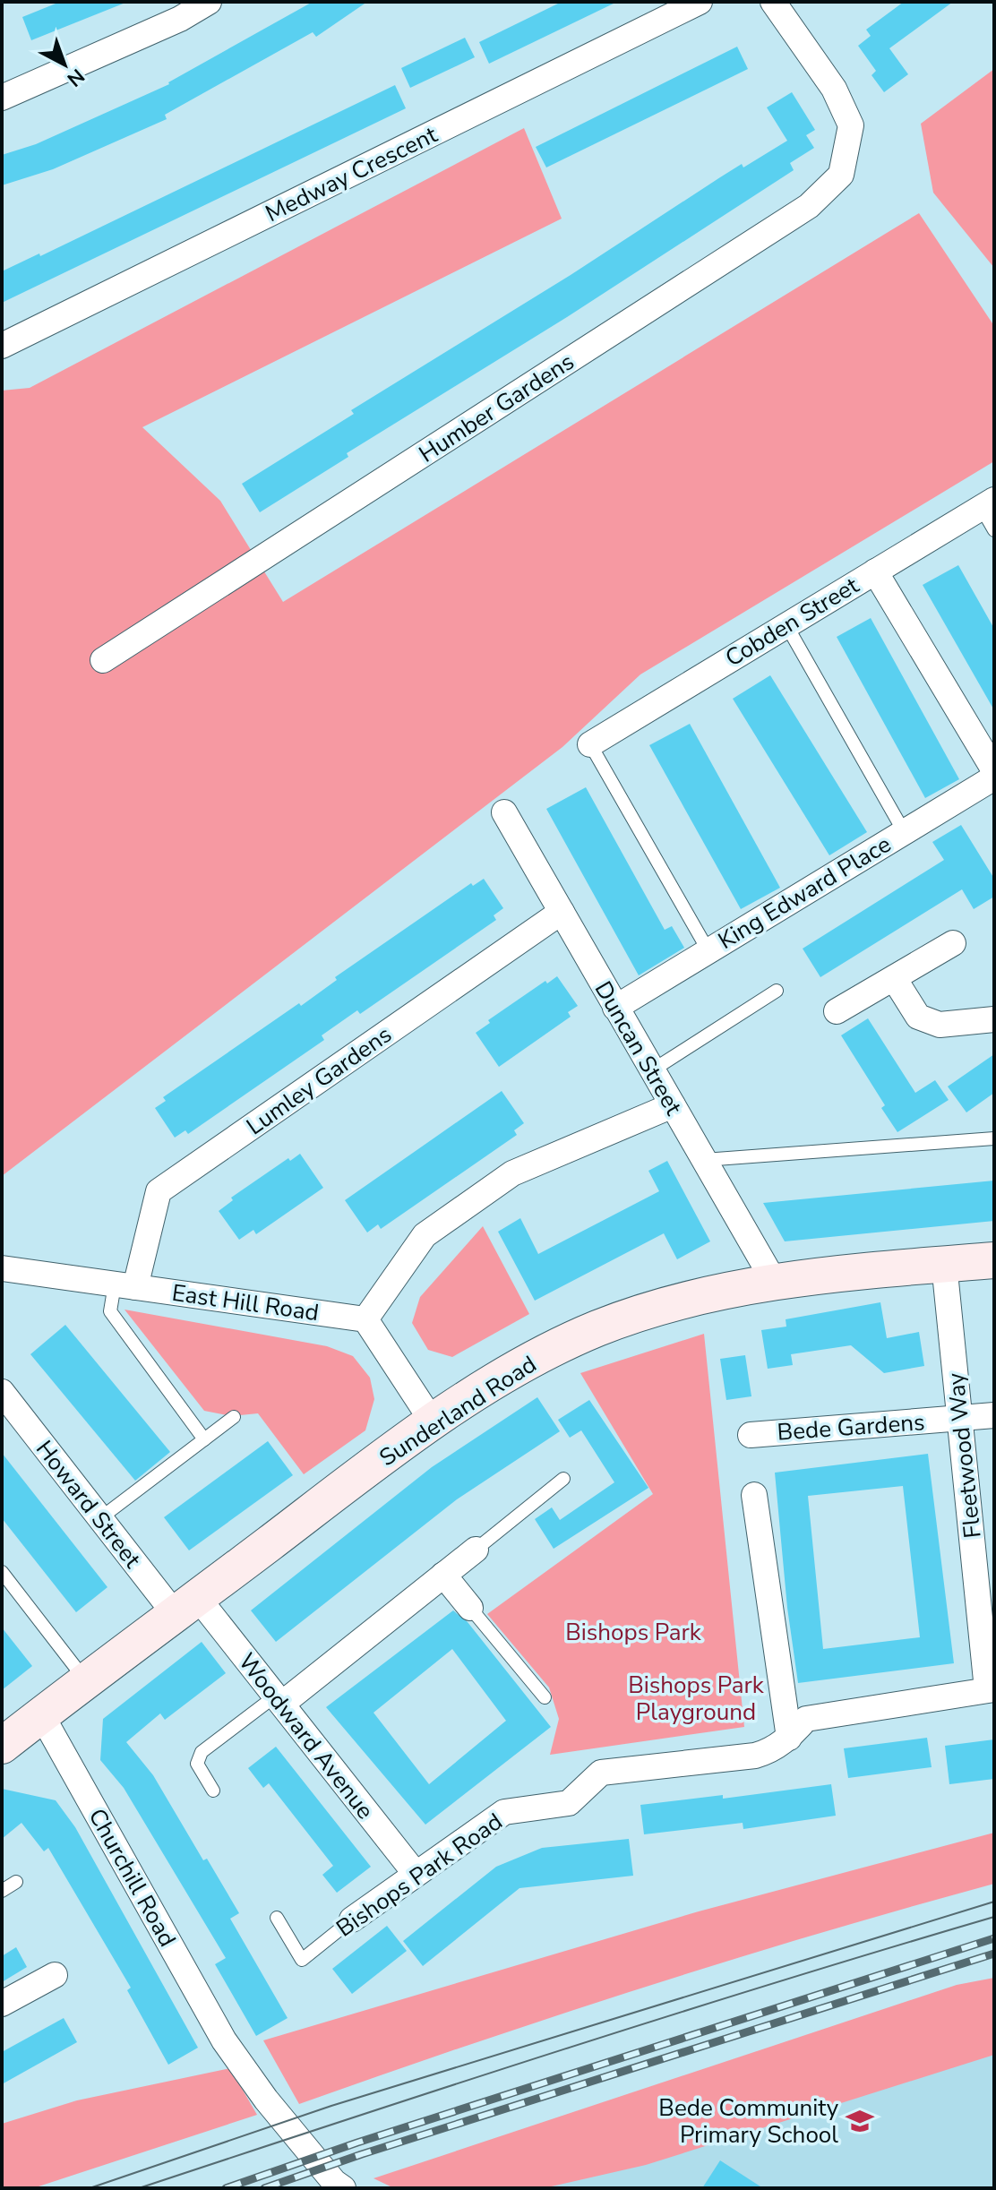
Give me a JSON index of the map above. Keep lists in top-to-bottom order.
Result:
{
  "streets": {
    "main road": ["Sunderland Road"],
    "street": [
      "Medway Crescent",
      "Humber Gardens",
      "Cobden Street",
      "King Edward Place",
      "Duncan Street",
      "Lumley Gardens",
      "East Hill Road",
      "Bede Gardens",
      "Fleetwood Way",
      "Howard Street",
      "Woodward Avenue",
      "Bishops Park Road",
      "Churchill Road"
    ]
  },
  "crossings": [
    ["King Edward Place", "Duncan Street"],
    ["Duncan Street", "Lumley Gardens"],
    ["Duncan Street", "Sunderland Road"],
    ["Lumley Gardens", "East Hill Road"],
    ["Sunderland Road", "Fleetwood Way"],
    ["Sunderland Road", "Howard Street"],
    ["Sunderland Road", "Woodward Avenue"],
    ["Sunderland Road", "Churchill Road"],
    ["Bede Gardens", "Fleetwood Way"],
    ["Fleetwood Way", "Bishops Park Road"],
    ["Howard Street", "Woodward Avenue"],
    ["Woodward Avenue", "Bishops Park Road"]
  ],
  "parks": ["Bishops Park", "Bishops Park Playground"],
  "places": {
    "school or university": ["Bede Community Primary School"]
  },
  "north": "bottom right"
}
